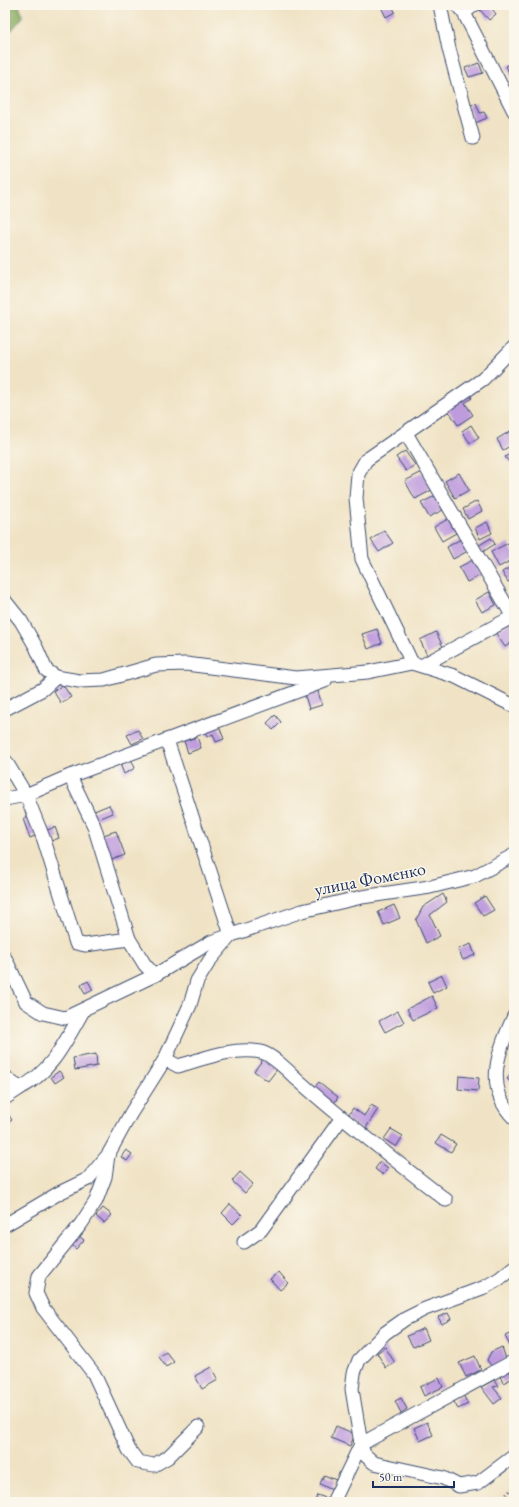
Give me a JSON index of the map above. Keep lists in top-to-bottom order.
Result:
{
  "streets": {
    "street": ["улица Фоменко"]
  },
  "scale_bar": "50 m"
}
